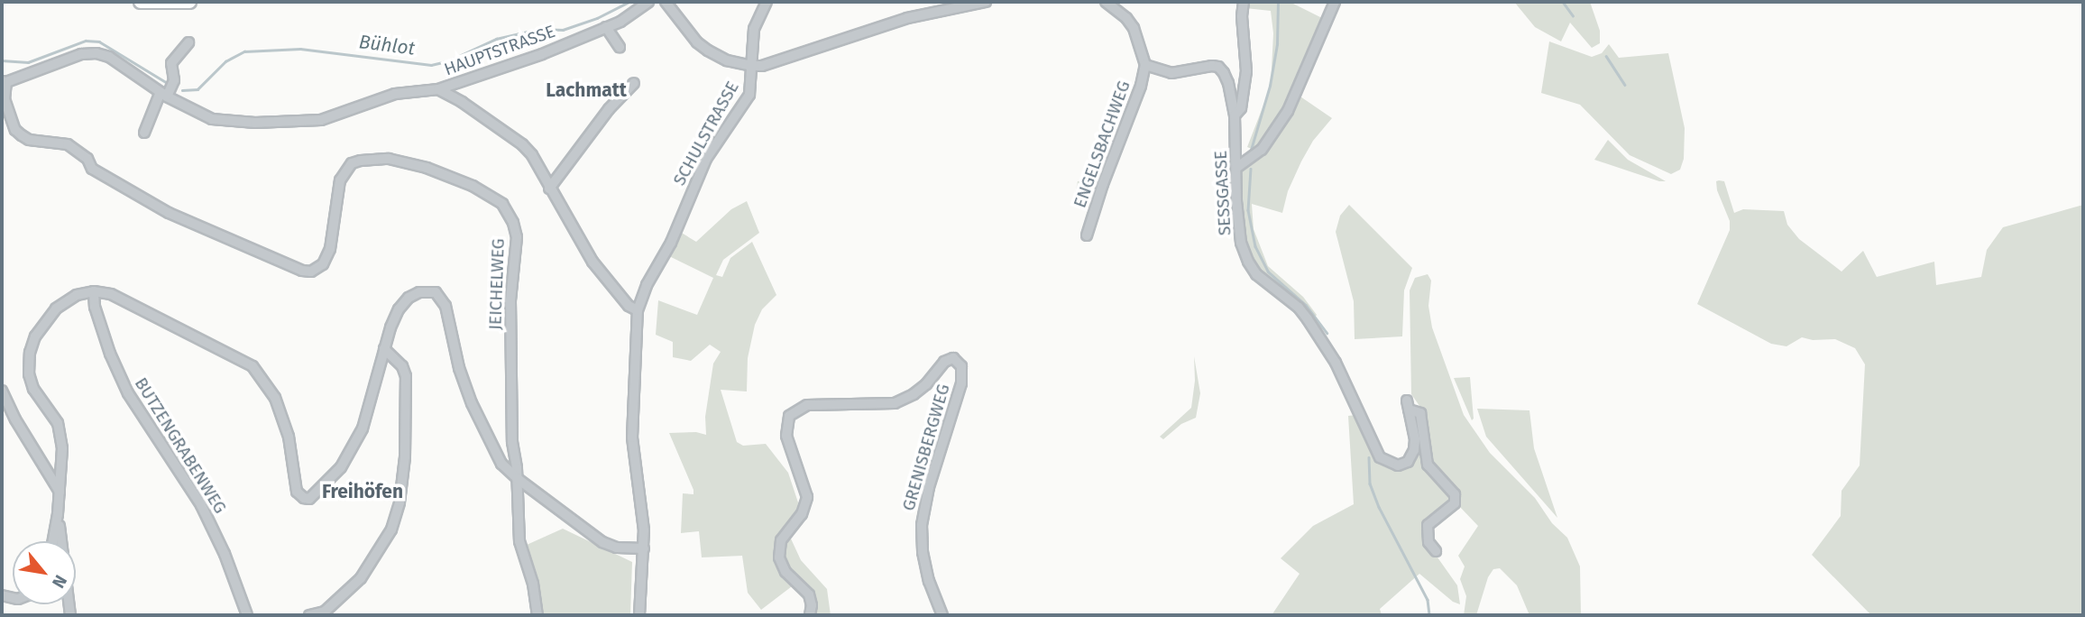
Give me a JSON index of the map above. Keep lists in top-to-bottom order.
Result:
{
  "streets": {
    "street": [
      "HAUPTSTRASSE",
      "SCHULSTRASSE",
      "ENGELSBACHWEG",
      "SESSGASSE",
      "JEICHELWEG",
      "BUTZENGRABENWEG",
      "GRENISBERGWEG"
    ]
  },
  "crossings": [
    ["HAUPTSTRASSE", "JEICHELWEG"],
    ["ENGELSBACHWEG", "SESSGASSE"]
  ],
  "districts": ["Lachmatt", "Freihöfen"],
  "water": ["Bühlot"],
  "north": "bottom right"
}
